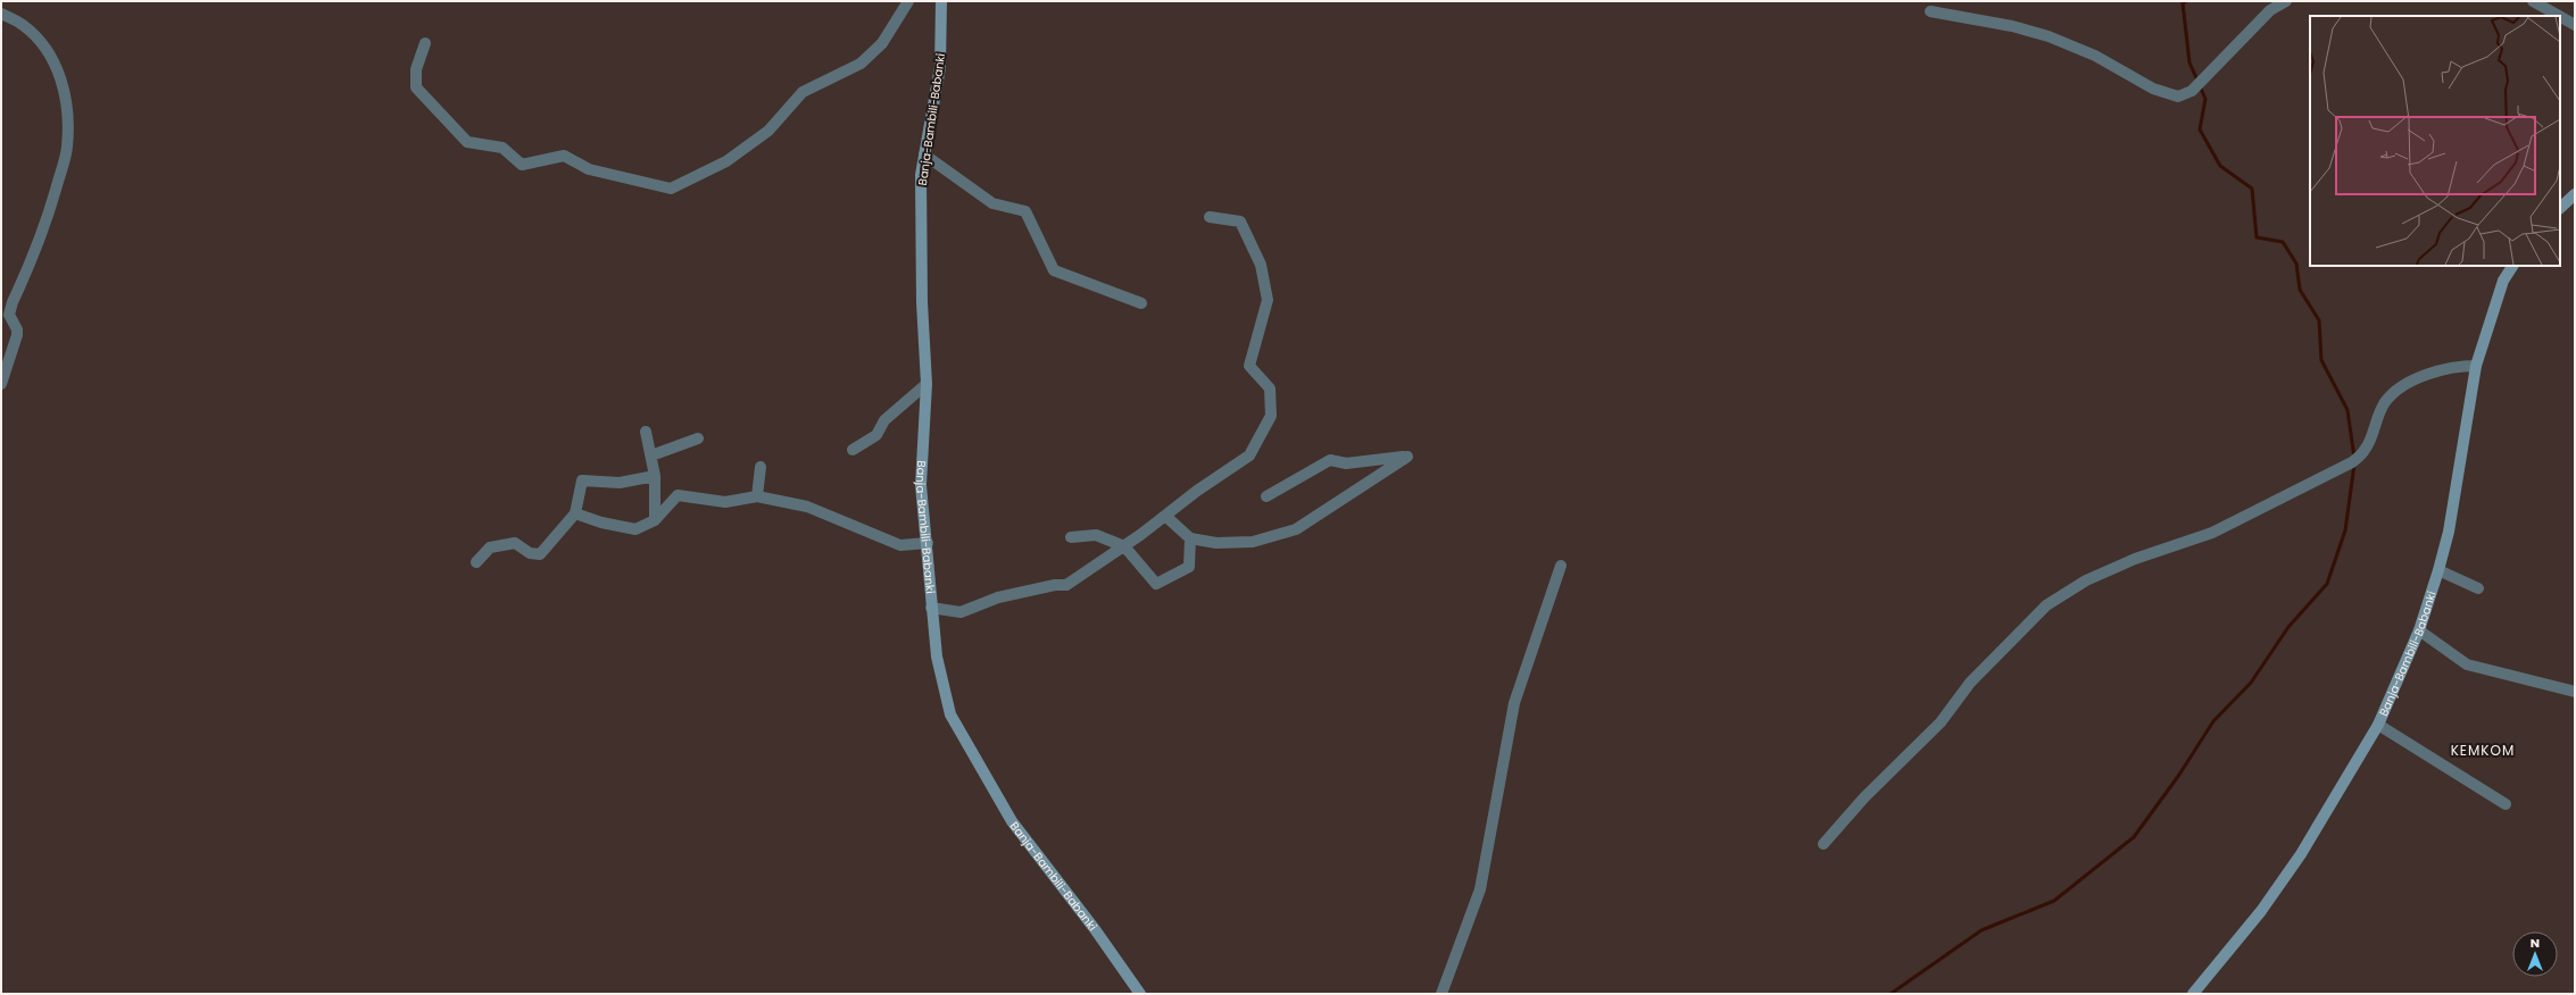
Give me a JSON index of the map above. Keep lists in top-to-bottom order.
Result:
{
  "streets": {
    "street": ["Banja-Bambili-Babanki"]
  },
  "districts": ["KEMKOM"],
  "north": "top"
}
